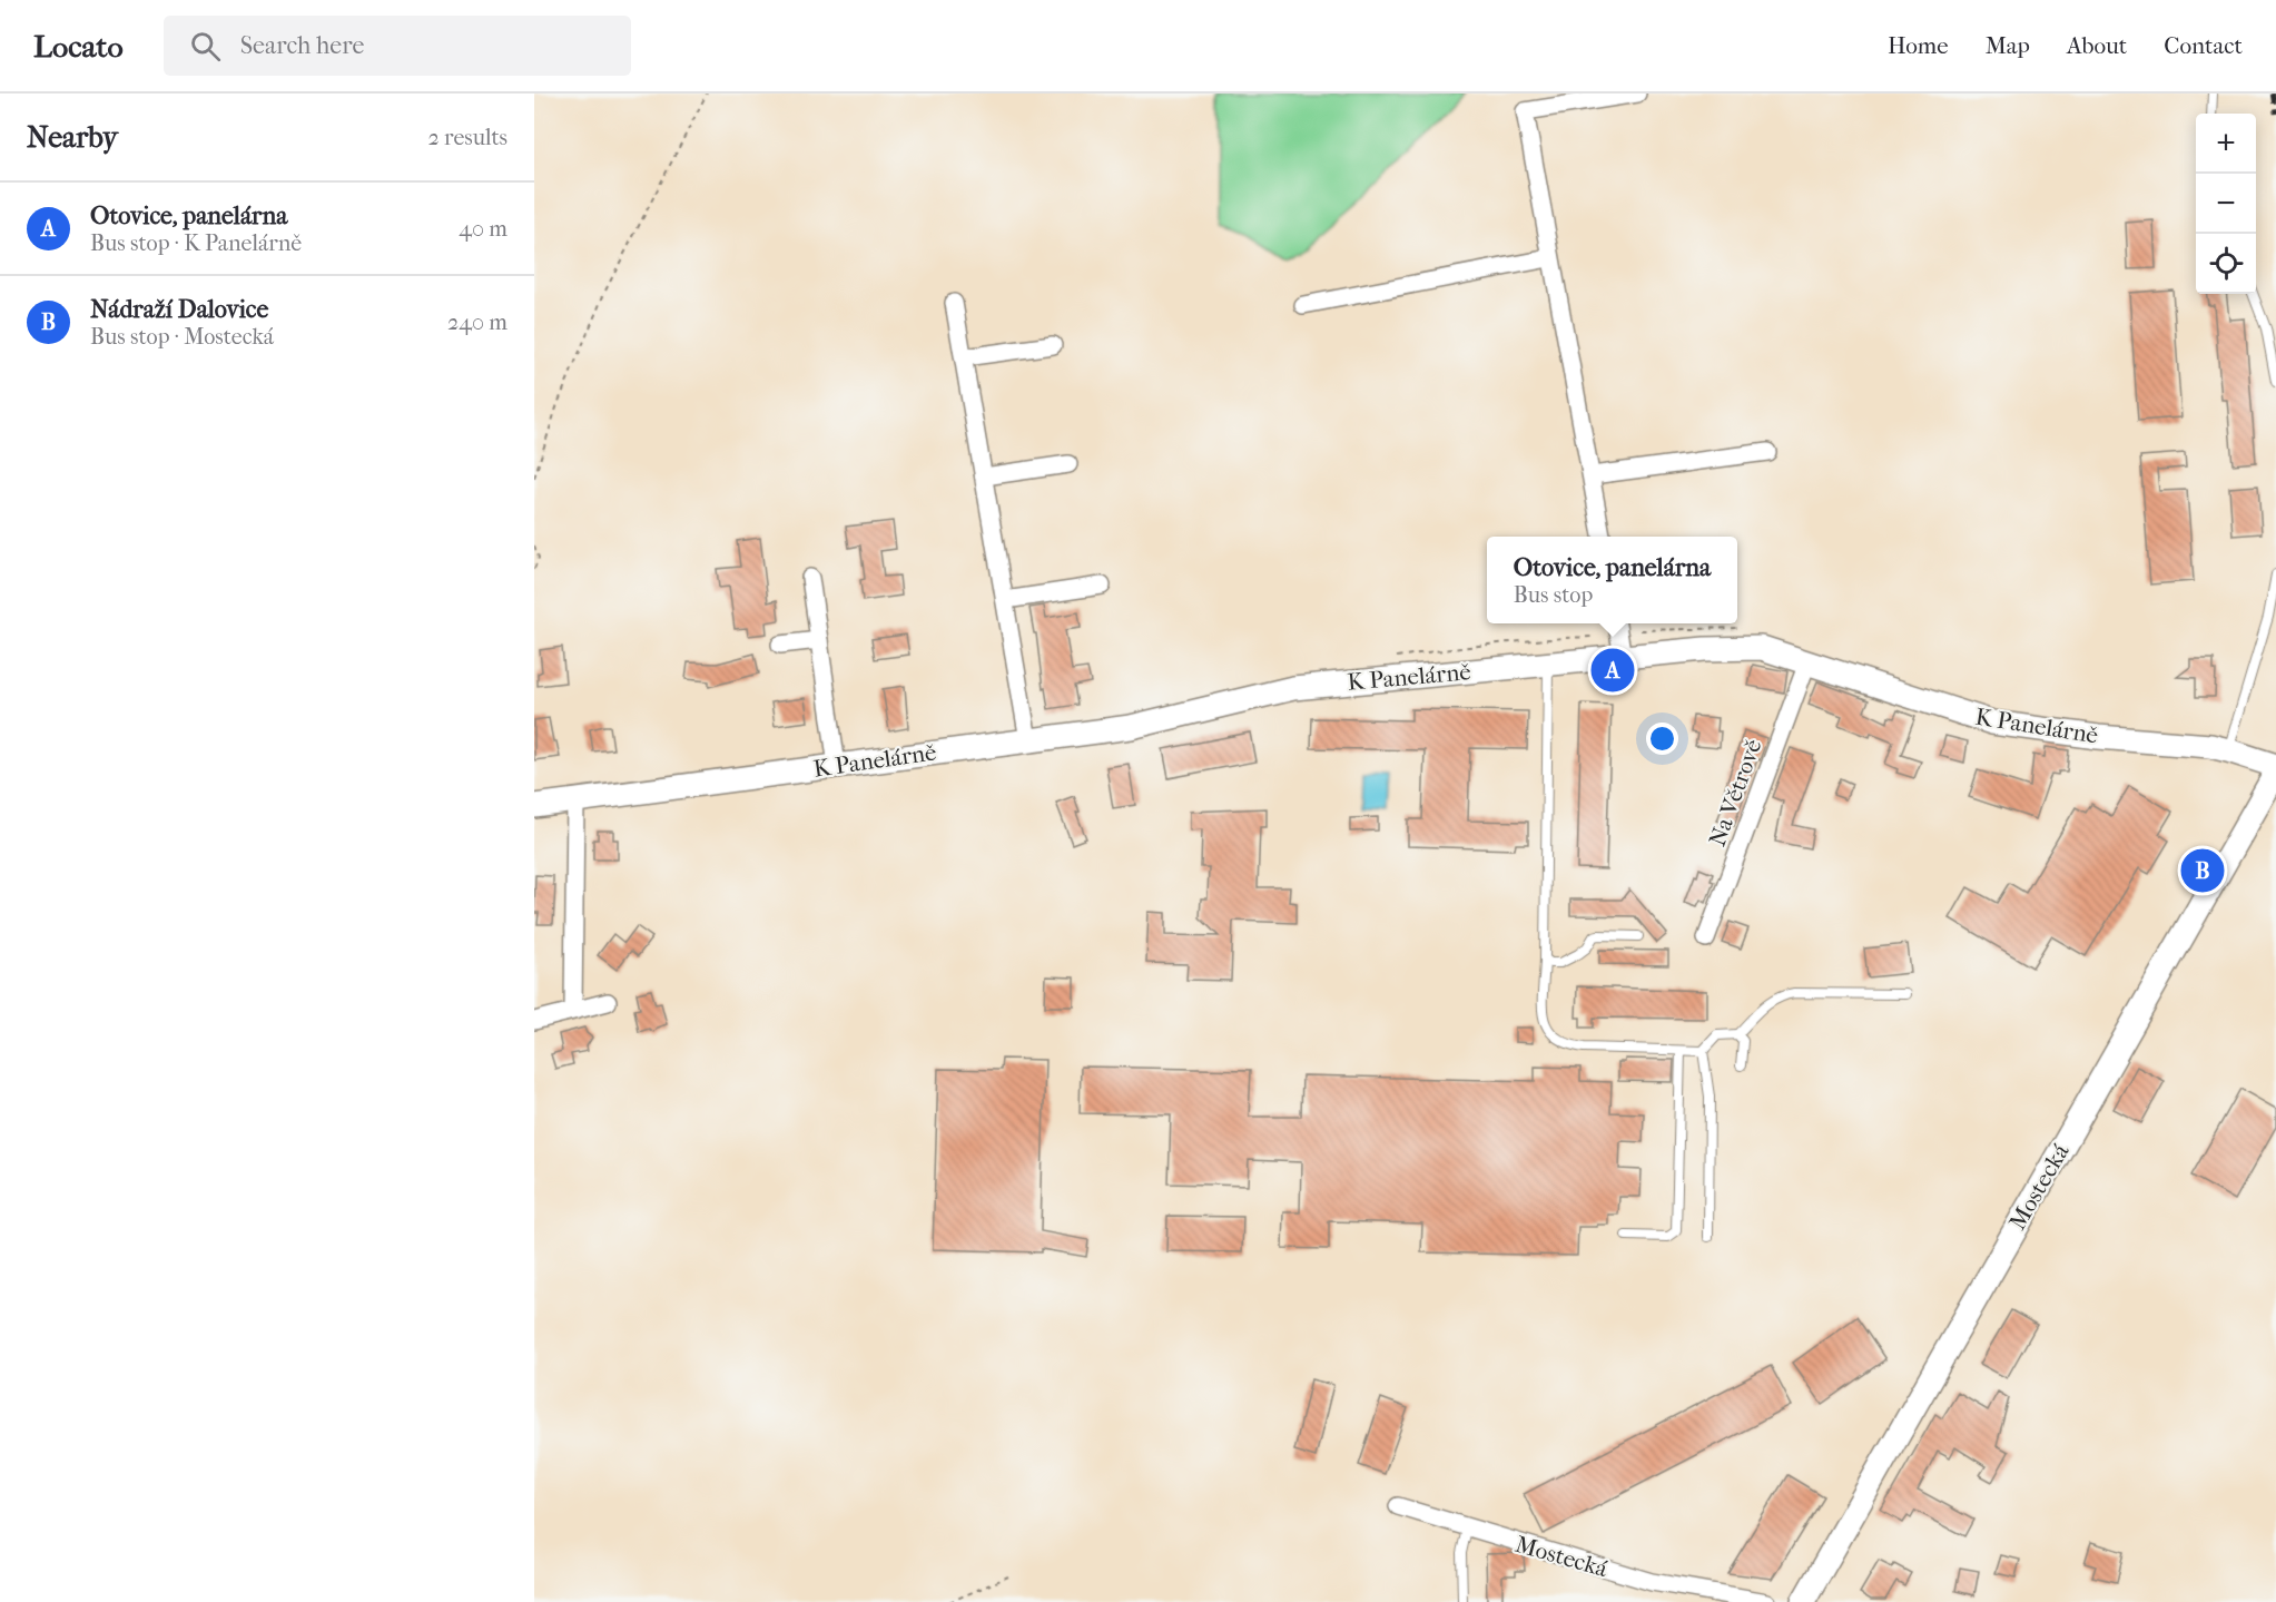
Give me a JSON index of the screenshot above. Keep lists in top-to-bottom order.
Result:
{
  "streets": {
    "street": ["K Panelárně", "Na Větrově", "Mostecká"]
  },
  "crossings": [
    ["K Panelárně", "Na Větrově"]
  ],
  "page": {
    "header": "Locato",
    "search": "Search here",
    "nav": [
      "Home",
      "Map",
      "About",
      "Contact"
    ],
    "heading": ["Nearby", "2 results"],
    "map_buttons": ["+", "−"],
    "list": [
      {
        "mark": "A",
        "name": "Otovice, panelárna",
        "note": "Bus stop · K Panelárně",
        "value": "40 m"
      },
      {
        "mark": "B",
        "name": "Nádraží Dalovice",
        "note": "Bus stop · Mostecká",
        "value": "240 m"
      }
    ],
    "popup": ["Otovice, panelárna", "Bus stop"],
    "pins": ["A", "B"]
  }
}
